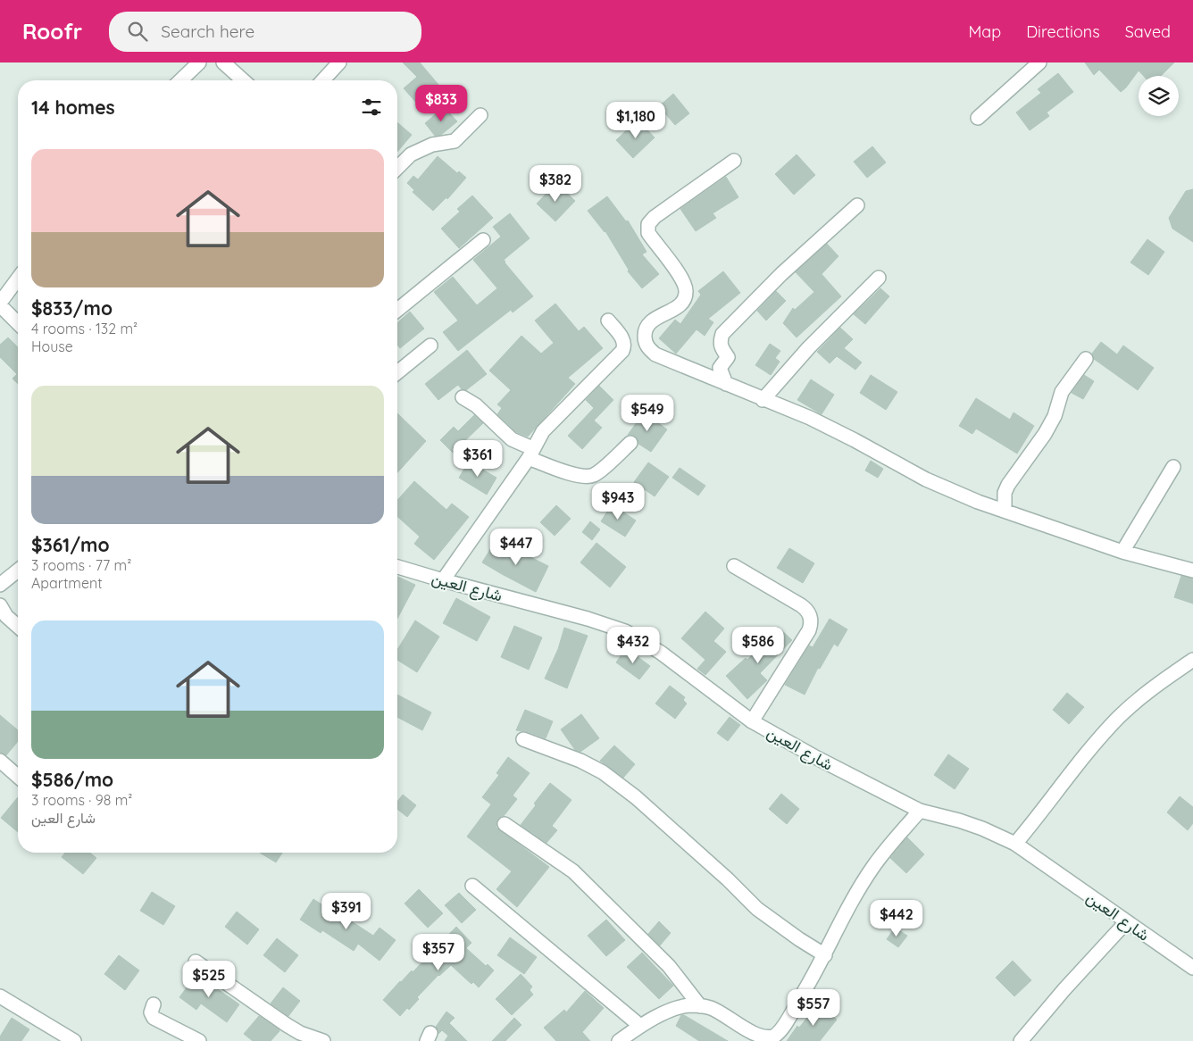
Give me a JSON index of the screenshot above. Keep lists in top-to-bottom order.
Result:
{
  "streets": {
    "street": ["شارع العين"]
  },
  "page": {
    "header": "Roofr",
    "search": "Search here",
    "nav": ["Map", "Directions", "Saved"],
    "heading": "14 homes",
    "price": [
      "$833",
      "$1,180",
      "$382",
      "$549",
      "$361",
      "$943",
      "$447",
      "$432",
      "$586",
      "$391",
      "$442",
      "$357",
      "$525",
      "$557"
    ],
    "list": [
      {
        "name": "$833/mo",
        "note": "4 rooms · 132 m² · House"
      },
      {
        "name": "$361/mo",
        "note": "3 rooms · 77 m² · Apartment"
      },
      {
        "name": "$586/mo",
        "note": "3 rooms · 98 m² · شارع العين"
      }
    ]
  }
}
